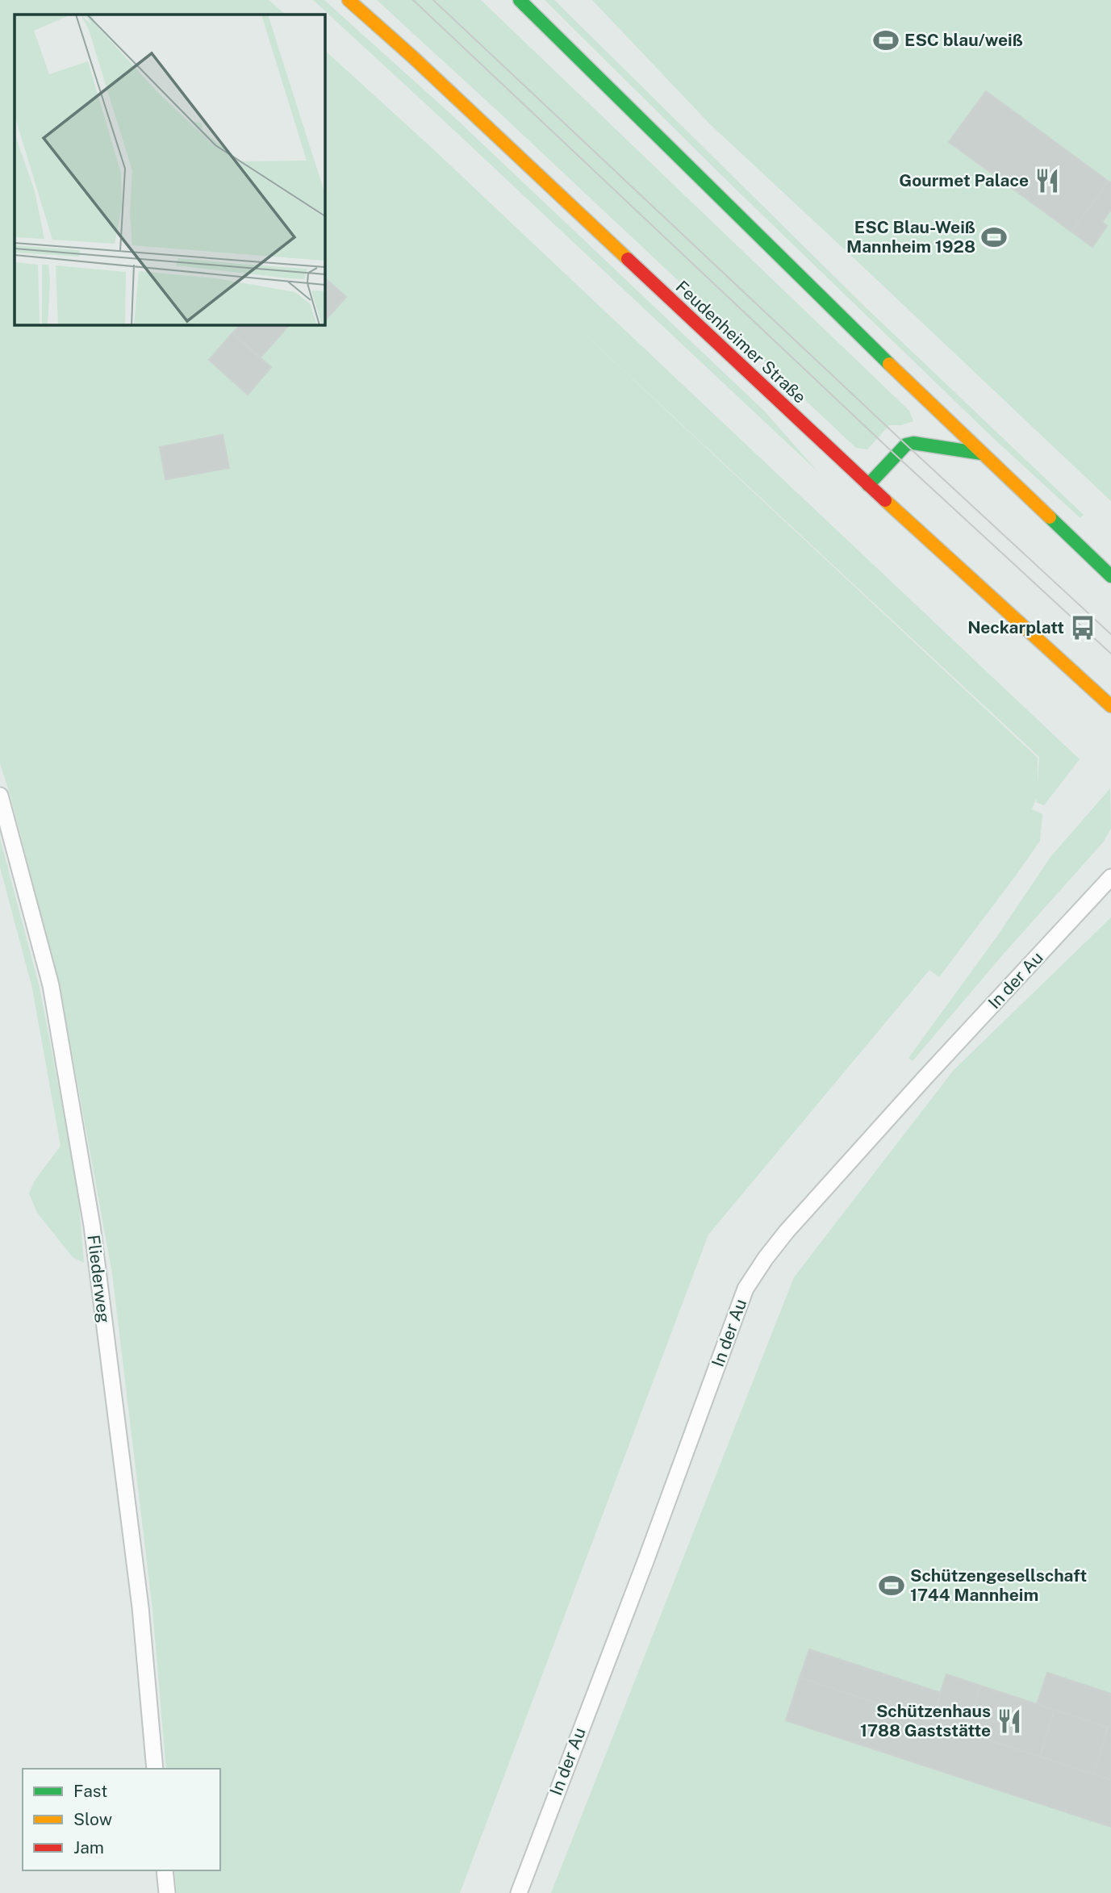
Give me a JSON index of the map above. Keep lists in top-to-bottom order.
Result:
{
  "streets": {
    "main road": ["Feudenheimer Straße"],
    "lane": ["In der Au", "Fliederweg"]
  },
  "places": {
    "sports": ["ESC blau/weiß", "ESC Blau-Weiß Mannheim 1928", "Schützengesellschaft 1744 Mannheim"],
    "restaurant": ["Gourmet Palace", "Schützenhaus 1788 Gaststätte"],
    "bus stop": ["Neckarplatt"]
  },
  "legend": ["Fast", "Slow", "Jam"]
}
